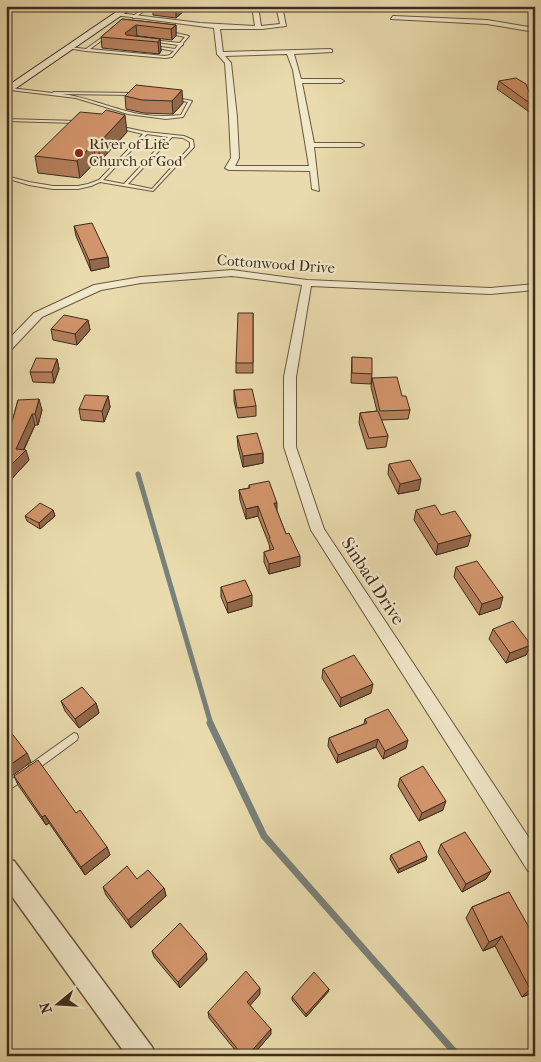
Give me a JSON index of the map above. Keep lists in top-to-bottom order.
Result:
{
  "streets": {
    "street": ["Cottonwood Drive", "Sinbad Drive"]
  },
  "crossings": [
    ["Cottonwood Drive", "Sinbad Drive"]
  ],
  "places": ["River of Life Church of God"],
  "north": "left"
}
